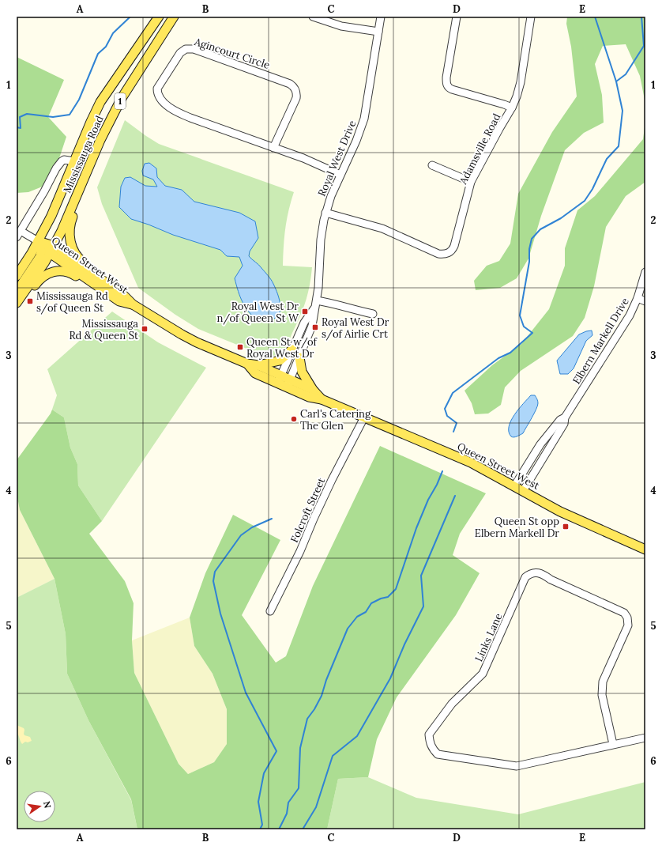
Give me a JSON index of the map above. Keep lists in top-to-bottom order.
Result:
{
  "streets": {
    "main road": ["1", "Mississauga Road", "Queen Street West"],
    "street": [
      "Agincourt Circle",
      "Adamsville Road",
      "Royal West Drive",
      "Elbern Markell Drive",
      "Folcroft Street",
      "Links Lane"
    ]
  },
  "crossings": [
    ["Agincourt Circle", "Royal West Drive"],
    ["Adamsville Road", "Royal West Drive"],
    ["Mississauga Road", "Queen Street West"],
    ["Royal West Drive", "Queen Street West"],
    ["Queen Street West", "Elbern Markell Drive"],
    ["Queen Street West", "Folcroft Street"]
  ],
  "places": {
    "transit": [
      "Mississauga Rd s/of Queen St",
      "Royal West Dr n/of Queen St W",
      "Royal West Dr s/of Airlie Crt",
      "Mississauga Rd & Queen St",
      "Queen St w/of Royal West Dr",
      "Queen St opp Elbern Markell Dr"
    ],
    "other": ["Carl's Catering The Glen"]
  },
  "north": "right",
  "grid": {
    "columns": [
      "A",
      "B",
      "C",
      "D",
      "E"
    ],
    "rows": [
      "1",
      "2",
      "3",
      "4",
      "5",
      "6"
    ]
  }
}
